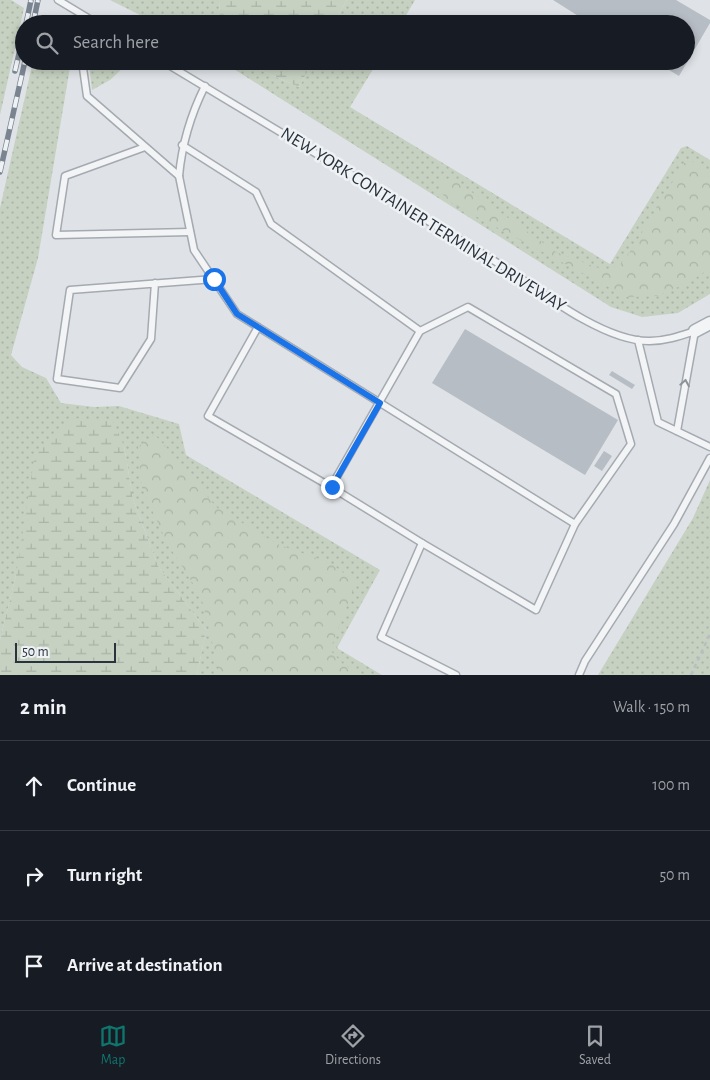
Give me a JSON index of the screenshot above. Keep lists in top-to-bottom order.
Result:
{
  "streets": {
    "lane": ["NEW YORK CONTAINER TERMINAL DRIVEWAY"]
  },
  "scale_bar": "50 m",
  "page": {
    "search": "Search here",
    "scale": "50 m",
    "heading": ["2 min", "Walk · 150 m"],
    "list": [
      ["Continue", "100 m"],
      ["Turn right", "50 m"],
      "Arrive at destination"
    ],
    "nav": ["Map", "Directions", "Saved"]
  }
}
